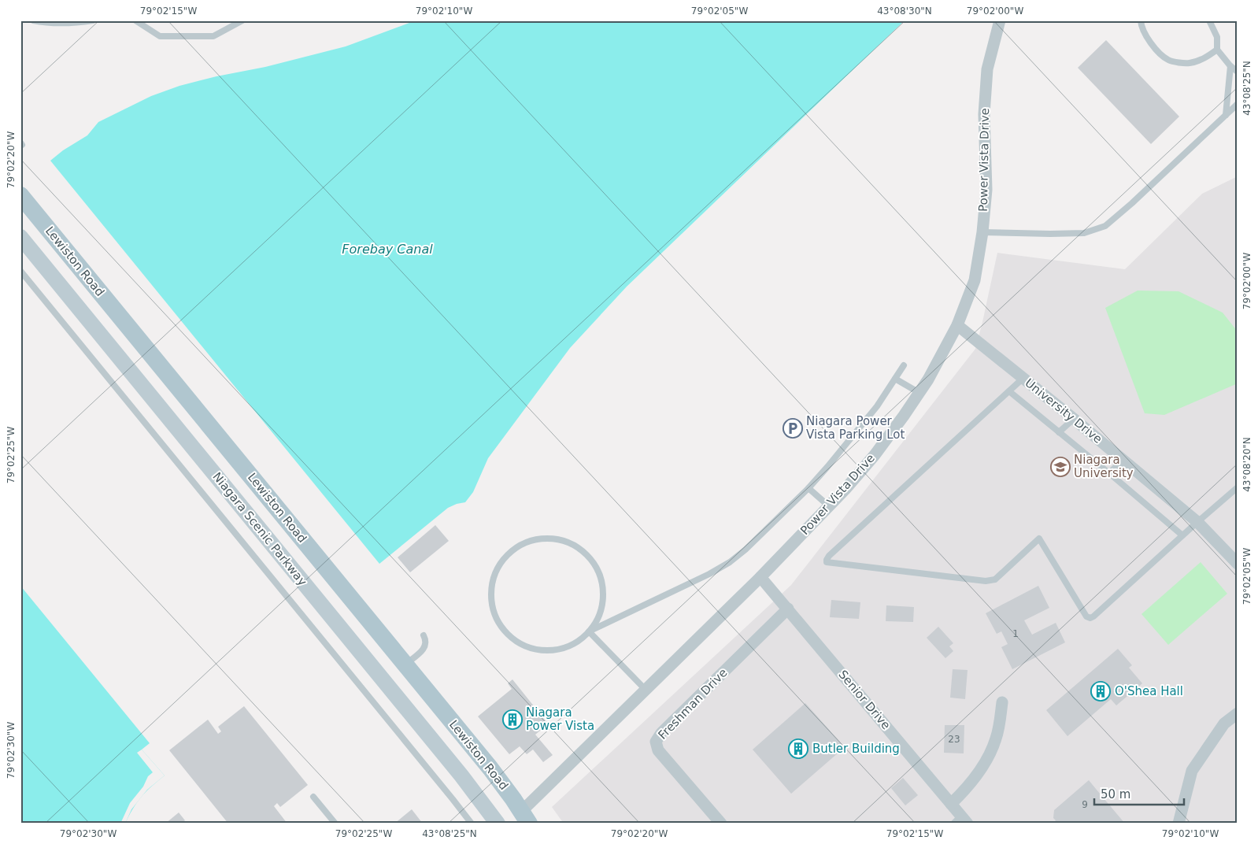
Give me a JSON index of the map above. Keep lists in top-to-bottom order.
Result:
{
  "streets": {
    "main road": ["Lewiston Road", "Niagara Scenic Parkway"],
    "street": [
      "Power Vista Drive",
      "University Drive",
      "Senior Drive",
      "Freshman Drive"
    ]
  },
  "crossings": [
    ["Power Vista Drive", "Lewiston Road"],
    ["Power Vista Drive", "University Drive"],
    ["Power Vista Drive", "Senior Drive"],
    ["Senior Drive", "Freshman Drive"]
  ],
  "water": ["Forebay Canal"],
  "places": {
    "parking": ["Niagara Power Vista Parking Lot"],
    "school or university": ["Niagara University"],
    "building": ["O'Shea Hall", "Niagara Power Vista", "Butler Building"]
  },
  "house_numbers": ["1", "23", "9"],
  "scale_bar": "50 m",
  "coordinates": [
    "79°02'15\"W",
    "79°02'10\"W",
    "79°02'05\"W",
    "43°08'30\"N",
    "79°02'00\"W",
    "43°08'25\"N",
    "79°02'20\"W",
    "79°02'25\"W",
    "43°08'20\"N",
    "79°02'30\"W"
  ]
}
